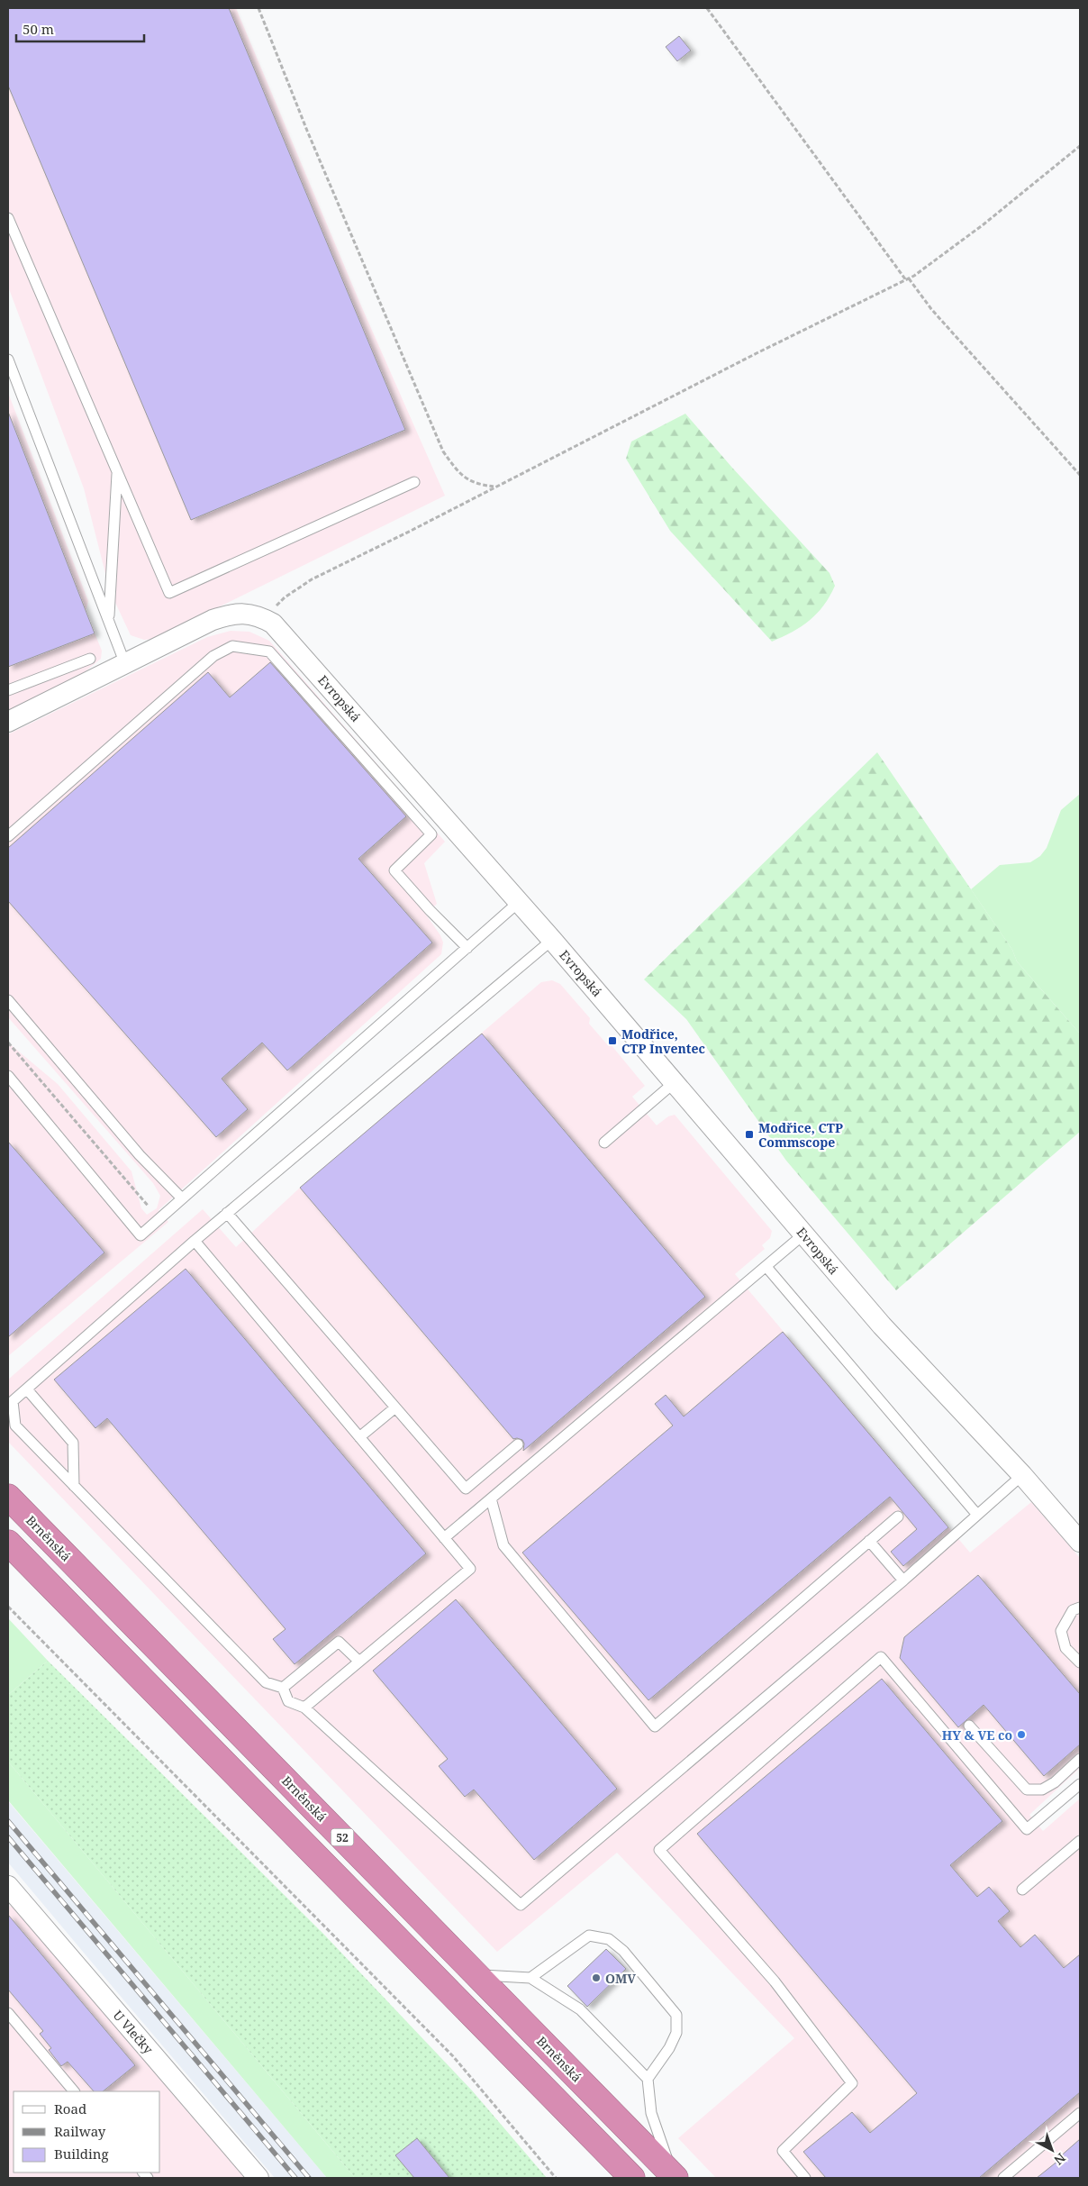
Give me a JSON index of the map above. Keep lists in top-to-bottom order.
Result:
{
  "streets": {
    "highway": ["Brněnská", "52"],
    "street": ["Evropská", "U Vlečky"]
  },
  "places": {
    "transit": ["Modřice, CTP Inventec", "Modřice, CTP Commscope"],
    "other": ["HY & VE co", "OMV"]
  },
  "legend": ["Road", "Railway", "Building"],
  "scale_bar": "50 m",
  "north": "bottom right"
}
